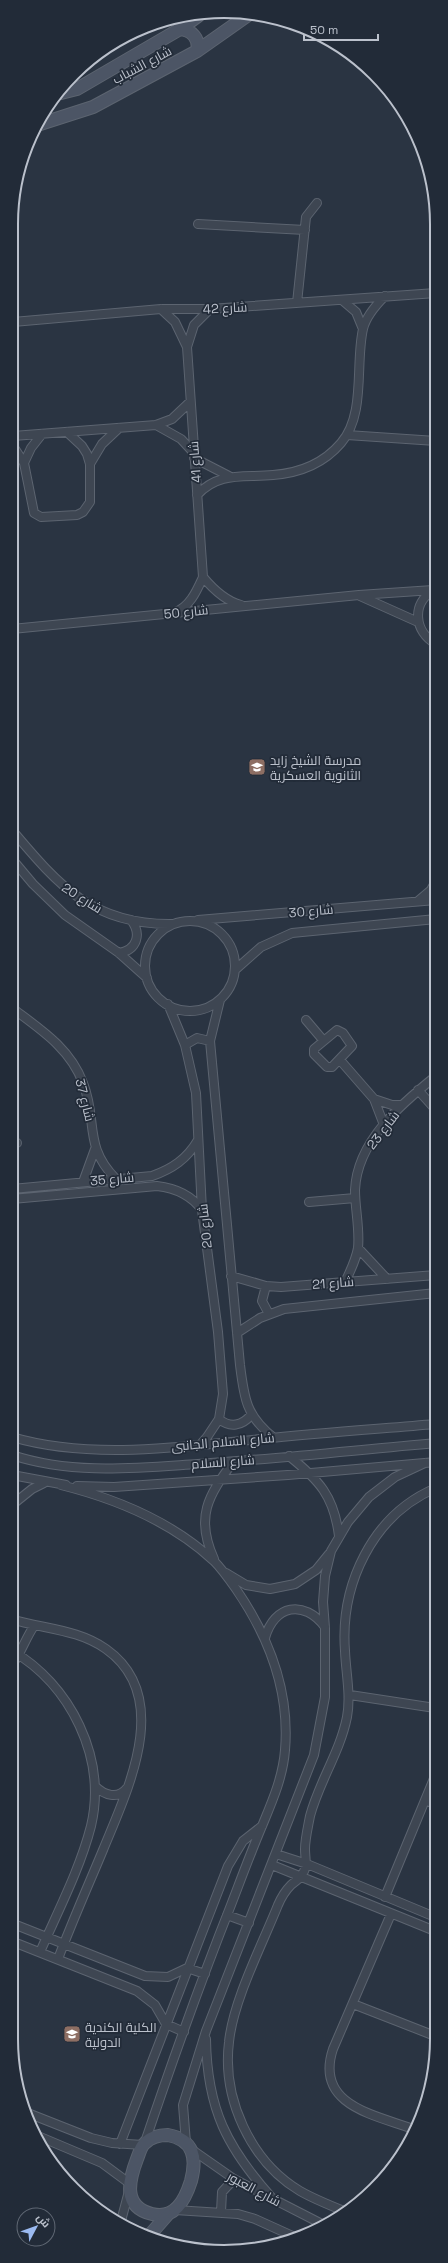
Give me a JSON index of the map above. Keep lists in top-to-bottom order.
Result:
{
  "streets": {
    "street": [
      "شارع الشباب",
      "شارع 42",
      "شارع 41",
      "شارع 50",
      "شارع 20",
      "شارع 30",
      "شارع 37",
      "شارع 23",
      "شارع 35",
      "شارع 21",
      "شارع السلام الجانبى",
      "شارع السلام",
      "شارع العبور"
    ]
  },
  "crossings": [
    ["شارع 42", "شارع 41"],
    ["شارع 20", "شارع 30"],
    ["شارع 20", "شارع 35"],
    ["شارع 20", "شارع 21"],
    ["شارع 20", "شارع السلام الجانبى"],
    ["شارع 37", "شارع 35"],
    ["شارع 23", "شارع 21"]
  ],
  "places": {
    "school or university": ["مدرسة الشيخ زايد الثانوية العسكرية", "الكلية الكندية الدولية"]
  },
  "scale_bar": "50 m",
  "north": "top right"
}
